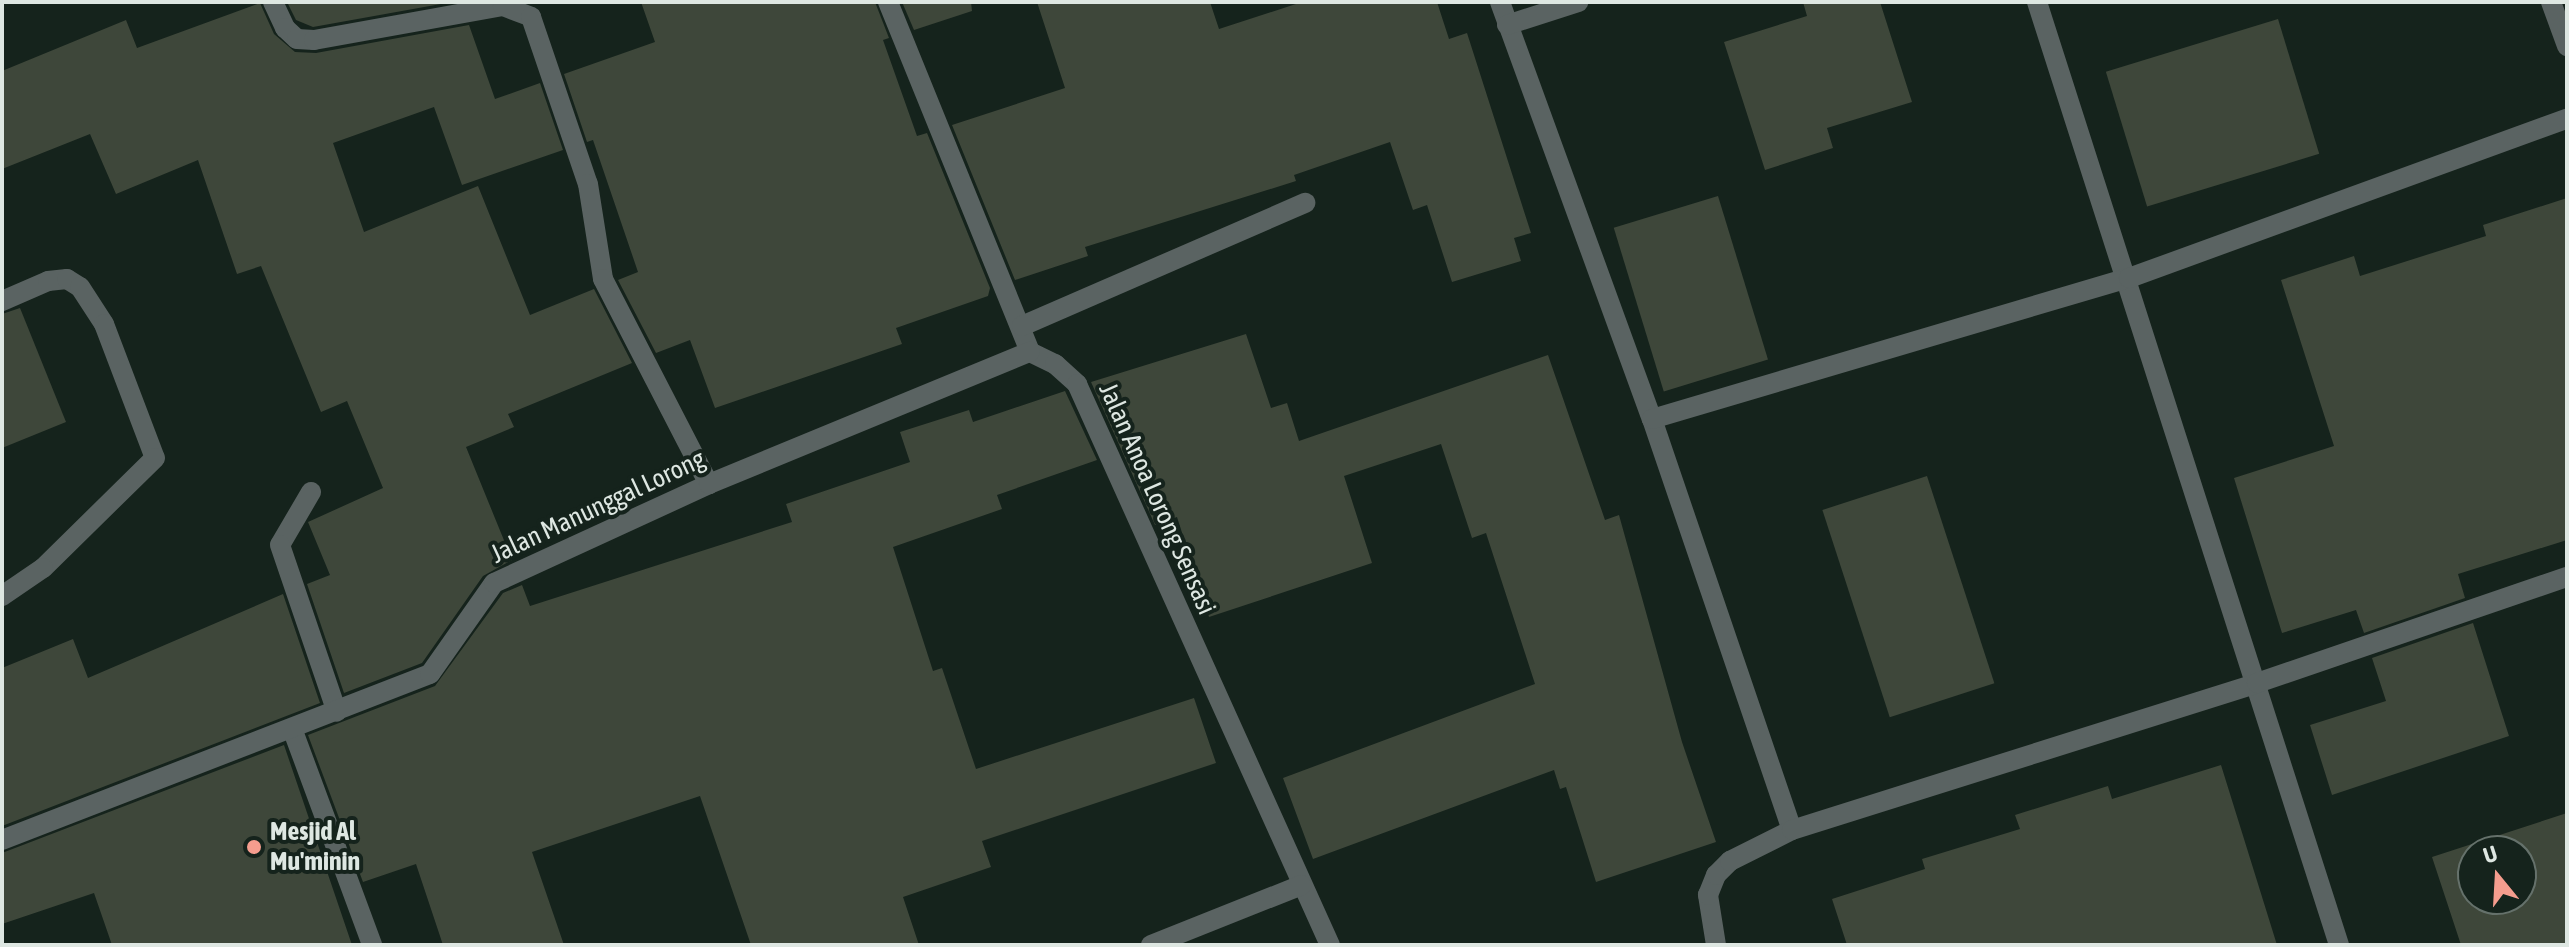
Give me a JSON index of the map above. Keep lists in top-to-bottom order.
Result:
{
  "streets": {
    "street": ["Jalan Anoa Lorong Sensasi", "Jalan Manunggal Lorong"]
  },
  "crossings": [
    ["Jalan Anoa Lorong Sensasi", "Jalan Manunggal Lorong"]
  ],
  "places": ["Mesjid Al Mu'minin"],
  "north": "top"
}
